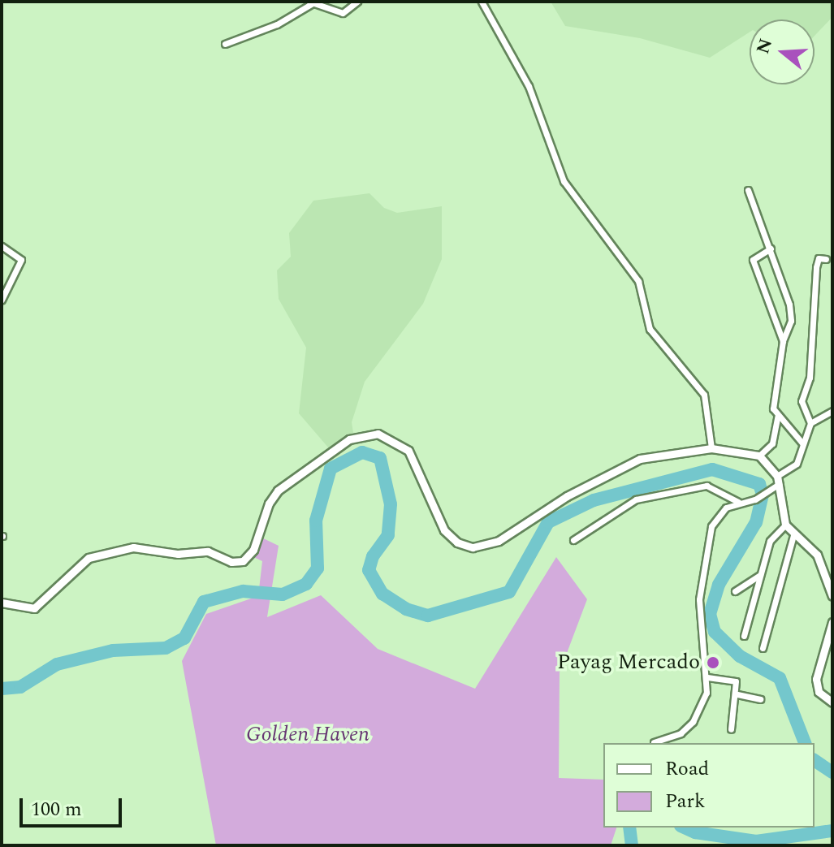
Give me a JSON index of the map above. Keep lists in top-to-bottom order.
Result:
{
  "parks": ["Golden Haven"],
  "places": ["Payag Mercado"],
  "legend": ["Road", "Park"],
  "scale_bar": "100 m",
  "north": "left"
}
